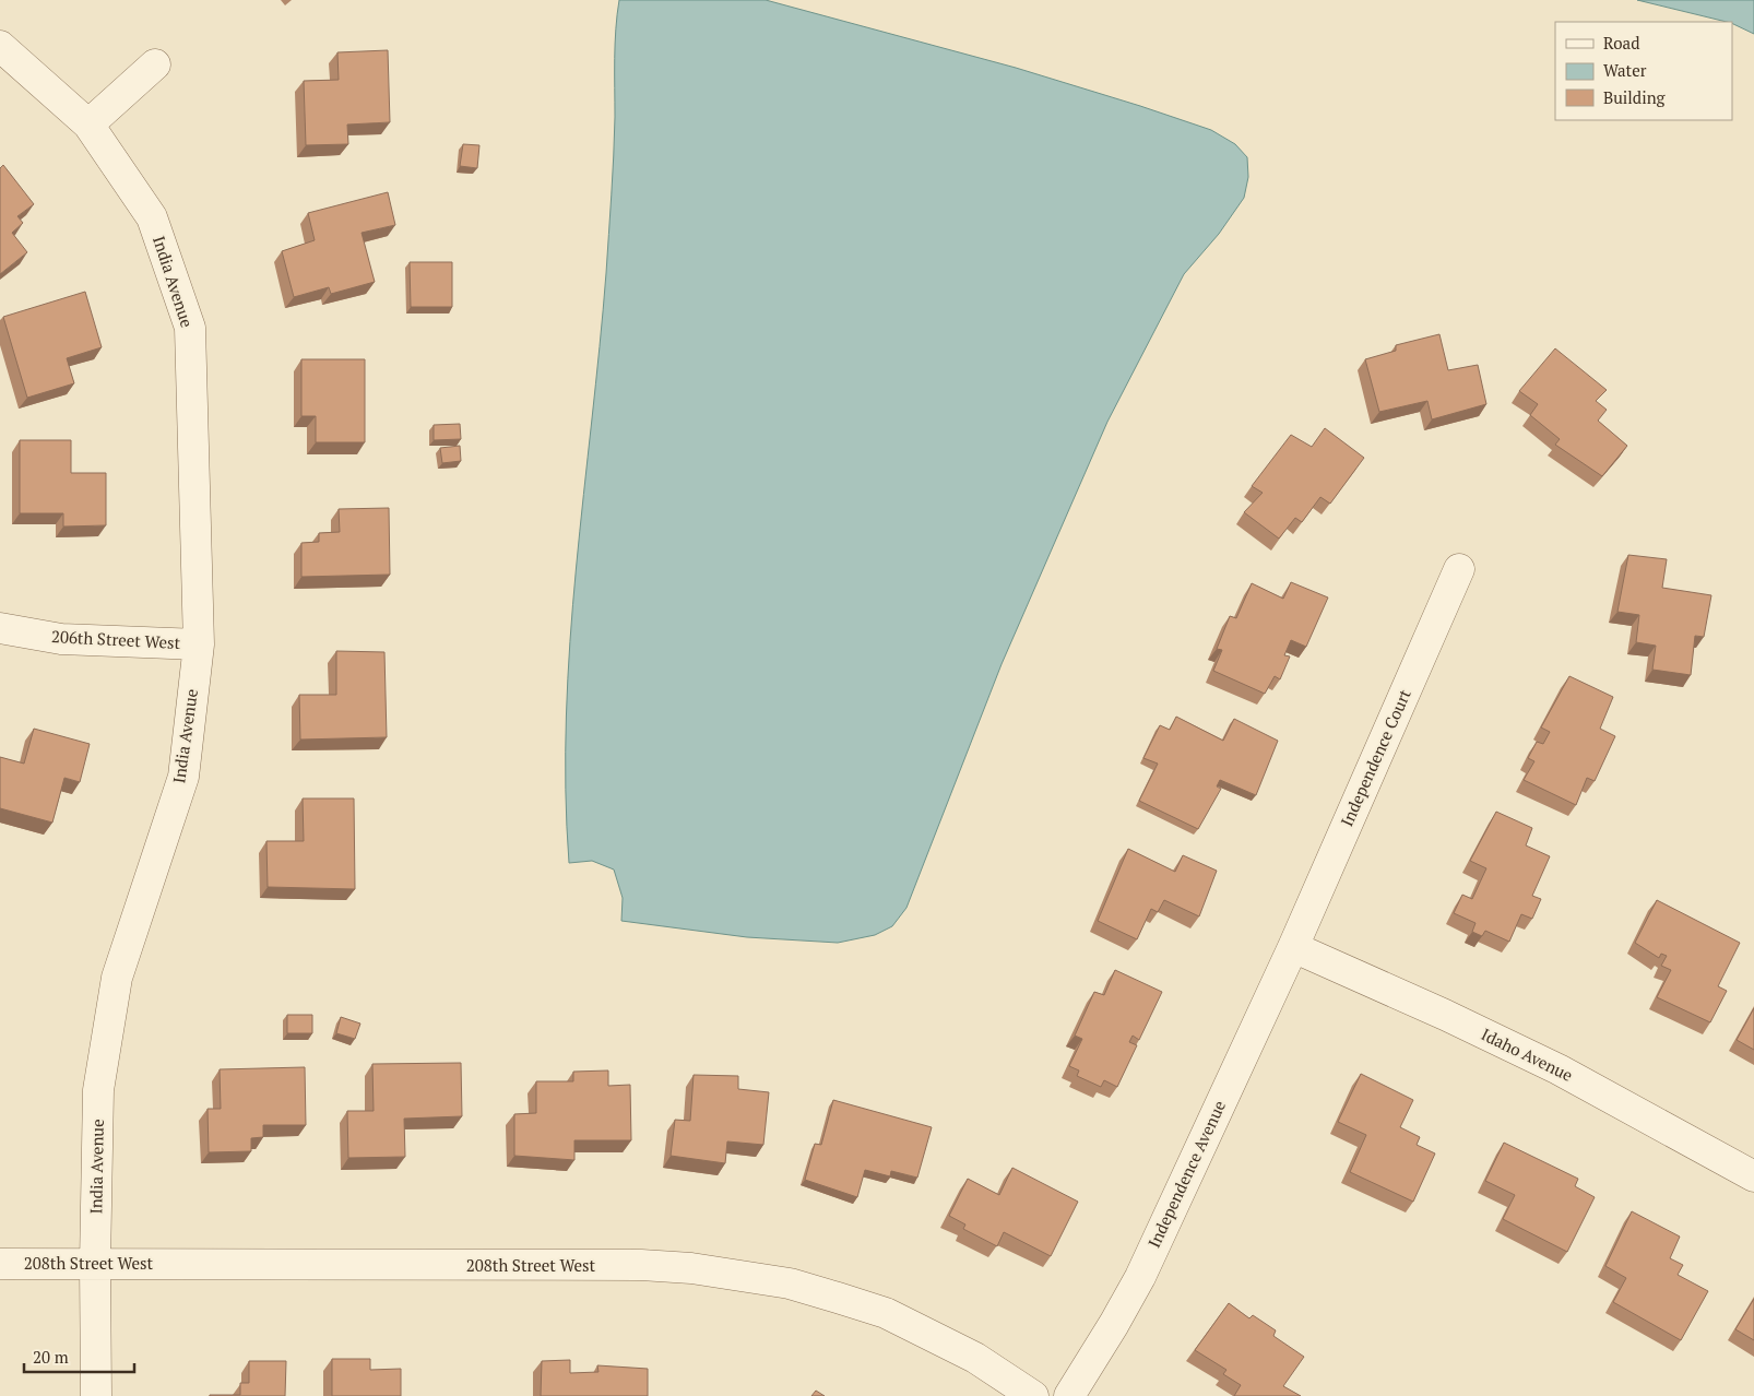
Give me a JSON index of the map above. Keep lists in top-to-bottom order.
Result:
{
  "streets": {
    "street": [
      "India Avenue",
      "206th Street West",
      "Independence Court",
      "Idaho Avenue",
      "Independence Avenue",
      "208th Street West"
    ]
  },
  "crossings": [
    ["India Avenue", "206th Street West"],
    ["India Avenue", "208th Street West"],
    ["Independence Court", "Idaho Avenue"],
    ["Independence Court", "Independence Avenue"],
    ["Idaho Avenue", "Independence Avenue"]
  ],
  "legend": ["Road", "Water", "Building"],
  "scale_bar": "20 m"
}
